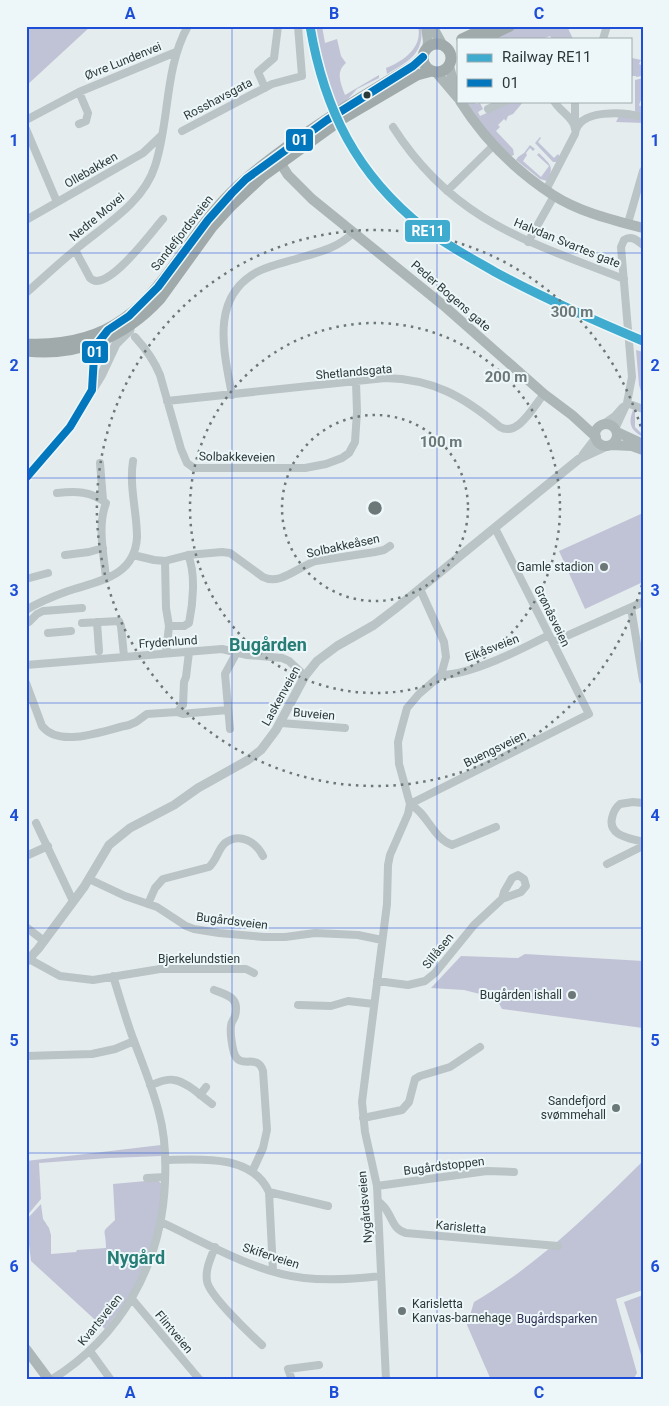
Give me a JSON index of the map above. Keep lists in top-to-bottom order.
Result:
{
  "streets": {
    "main road": ["Sandefjordsveien", "Peder Bogens gate"],
    "street": [
      "Øvre Lundenvei",
      "Rosshavsgata",
      "Ollebakken",
      "Nedre Movei",
      "Halvdan Svartes gate",
      "Shetlandsgata",
      "Solbakkeveien",
      "Solbakkeåsen",
      "Grønåsveien",
      "Frydenlund",
      "Eikåsveien",
      "Laskenveien",
      "Buveien",
      "Buengsveien",
      "Bugårdsveien",
      "Sillåsen",
      "Bjerkelundstien",
      "Bugårdstoppen",
      "Nygårdsveien",
      "Karisletta",
      "Skiferveien",
      "Kvartsveien",
      "Flintveien"
    ]
  },
  "crossings": [
    ["Øvre Lundenvei", "Nedre Movei"],
    ["Ollebakken", "Nedre Movei"],
    ["Sandefjordsveien", "Peder Bogens gate"],
    ["Peder Bogens gate", "Shetlandsgata"],
    ["Peder Bogens gate", "Laskenveien"],
    ["Shetlandsgata", "Solbakkeveien"],
    ["Grønåsveien", "Eikåsveien"],
    ["Grønåsveien", "Laskenveien"],
    ["Grønåsveien", "Buengsveien"],
    ["Frydenlund", "Laskenveien"],
    ["Laskenveien", "Buveien"],
    ["Laskenveien", "Bugårdsveien"],
    ["Laskenveien", "Bjerkelundstien"],
    ["Buengsveien", "Nygårdsveien"],
    ["Bugårdsveien", "Nygårdsveien"],
    ["Sillåsen", "Nygårdsveien"],
    ["Bjerkelundstien", "Kvartsveien"],
    ["Bugårdstoppen", "Nygårdsveien"],
    ["Nygårdsveien", "Karisletta"],
    ["Nygårdsveien", "Skiferveien"],
    ["Skiferveien", "Kvartsveien"],
    ["Kvartsveien", "Flintveien"]
  ],
  "districts": ["Bugården", "Nygård"],
  "parks": ["Bugårdsparken"],
  "places": [
    "Gamle stadion",
    "Bugården ishall",
    "Sandefjord svømmehall",
    "Karisletta Kanvas-barnehage"
  ],
  "lines": ["rail line RE11", "transit line 01"],
  "legend": ["Railway RE11", "01"],
  "grid": {
    "columns": ["A", "B", "C"],
    "rows": [
      "1",
      "2",
      "3",
      "4",
      "5",
      "6"
    ]
  },
  "rings": ["300 m", "200 m", "100 m"]
}
